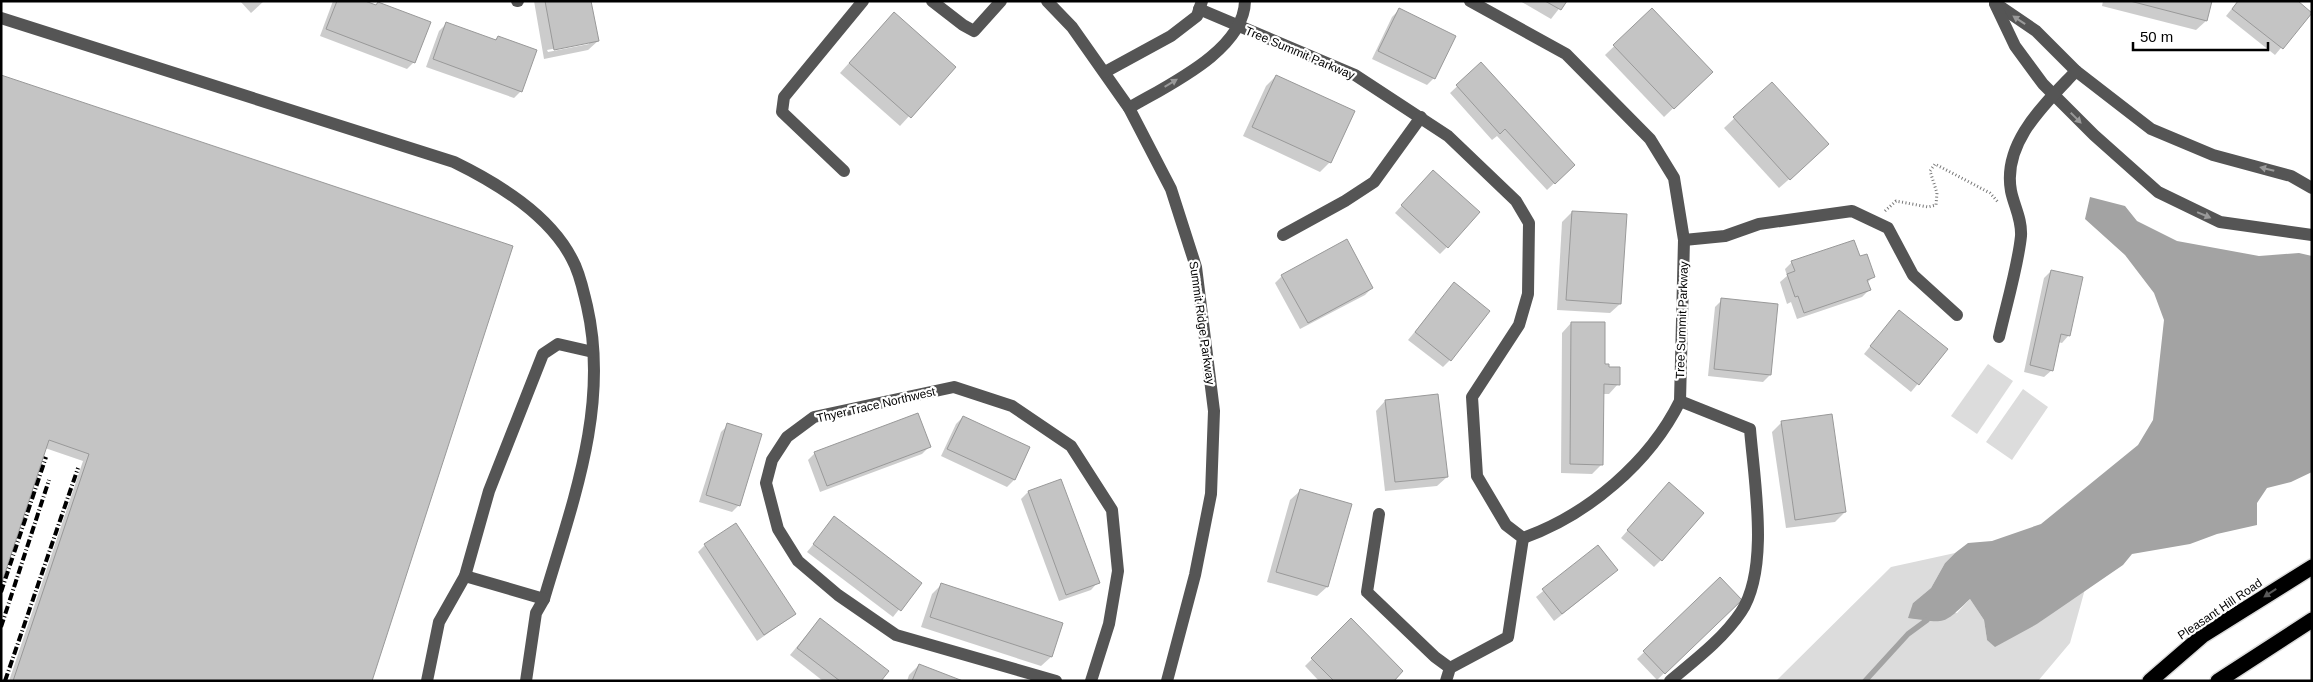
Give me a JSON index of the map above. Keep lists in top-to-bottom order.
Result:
{
  "streets": {
    "highway": ["Pleasant Hill Road"],
    "street": ["Tree Summit Parkway", "Summit Ridge Parkway", "Thyer Trace Northwest"]
  },
  "crossings": [
    ["Tree Summit Parkway", "Summit Ridge Parkway"]
  ],
  "scale_bar": "50 m"
}
